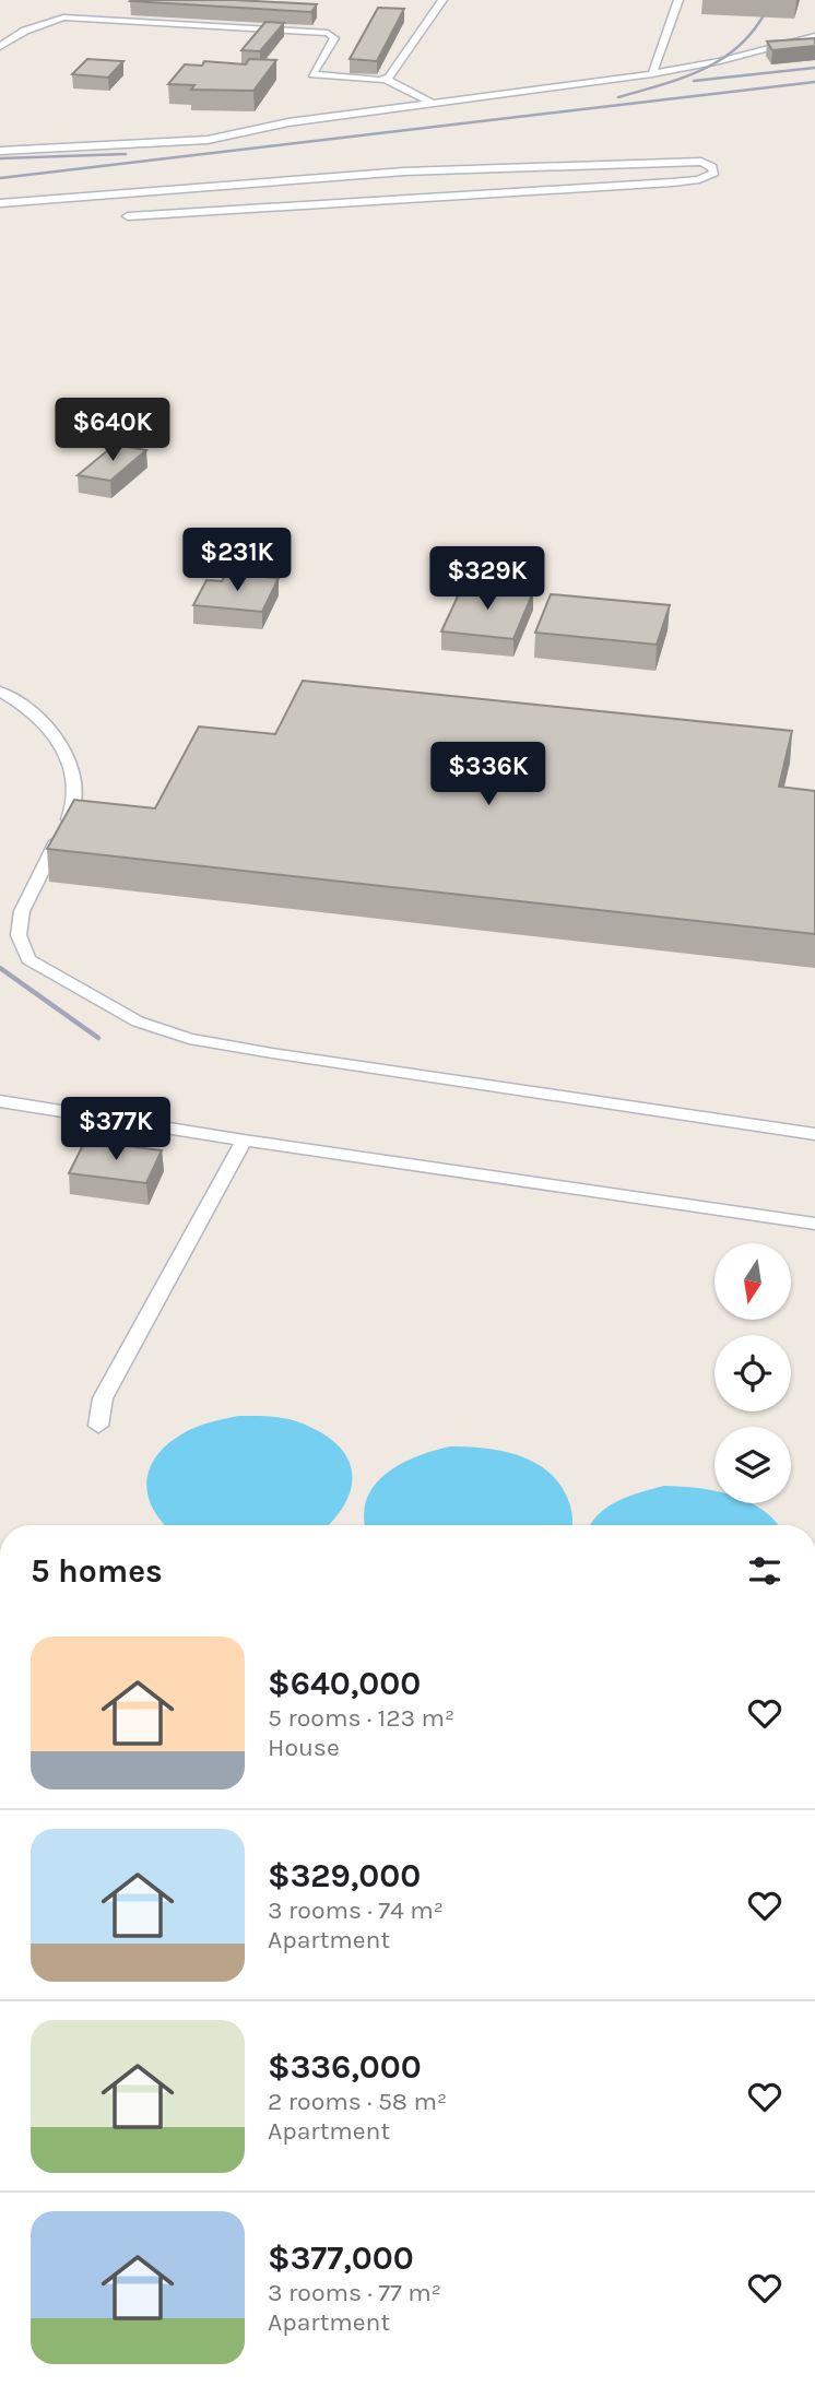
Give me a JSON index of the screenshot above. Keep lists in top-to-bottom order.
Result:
{
  "north": "bottom",
  "page": {
    "price": [
      "$640K",
      "$231K",
      "$329K",
      "$336K",
      "$377K"
    ],
    "heading": "5 homes",
    "list": [
      {
        "name": "$640,000",
        "note": "5 rooms · 123 m² · House"
      },
      {
        "name": "$329,000",
        "note": "3 rooms · 74 m² · Apartment"
      },
      {
        "name": "$336,000",
        "note": "2 rooms · 58 m² · Apartment"
      },
      {
        "name": "$377,000",
        "note": "3 rooms · 77 m² · Apartment"
      }
    ]
  }
}
